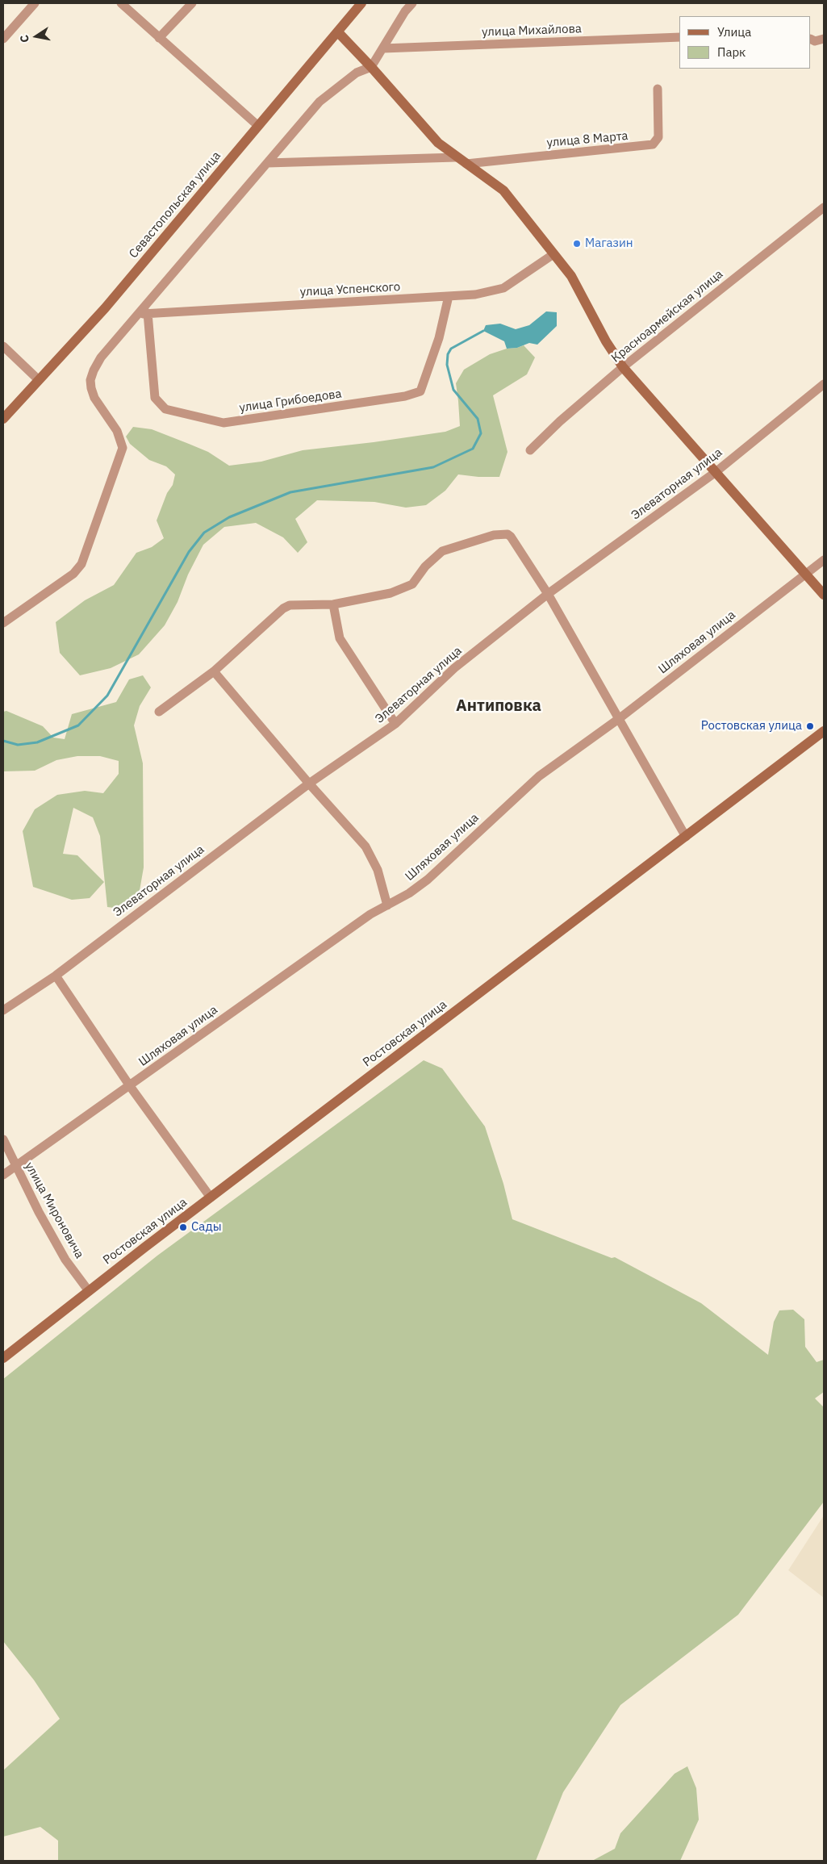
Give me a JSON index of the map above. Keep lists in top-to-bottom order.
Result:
{
  "streets": {
    "street": [
      "улица Михайлова",
      "улица 8 Марта",
      "Севастопольская улица",
      "улица Успенского",
      "Красноармейская улица",
      "улица Грибоедова",
      "Элеваторная улица",
      "Шляховая улица",
      "Ростовская улица",
      "улица Мироновича"
    ]
  },
  "crossings": [
    ["улица Успенского", "улица Грибоедова"],
    ["Шляховая улица", "улица Мироновича"],
    ["Ростовская улица", "улица Мироновича"]
  ],
  "districts": ["Антиповка"],
  "places": ["Магазин", "Ростовская улица", "Сады"],
  "legend": ["Улица", "Парк"],
  "north": "left"
}
